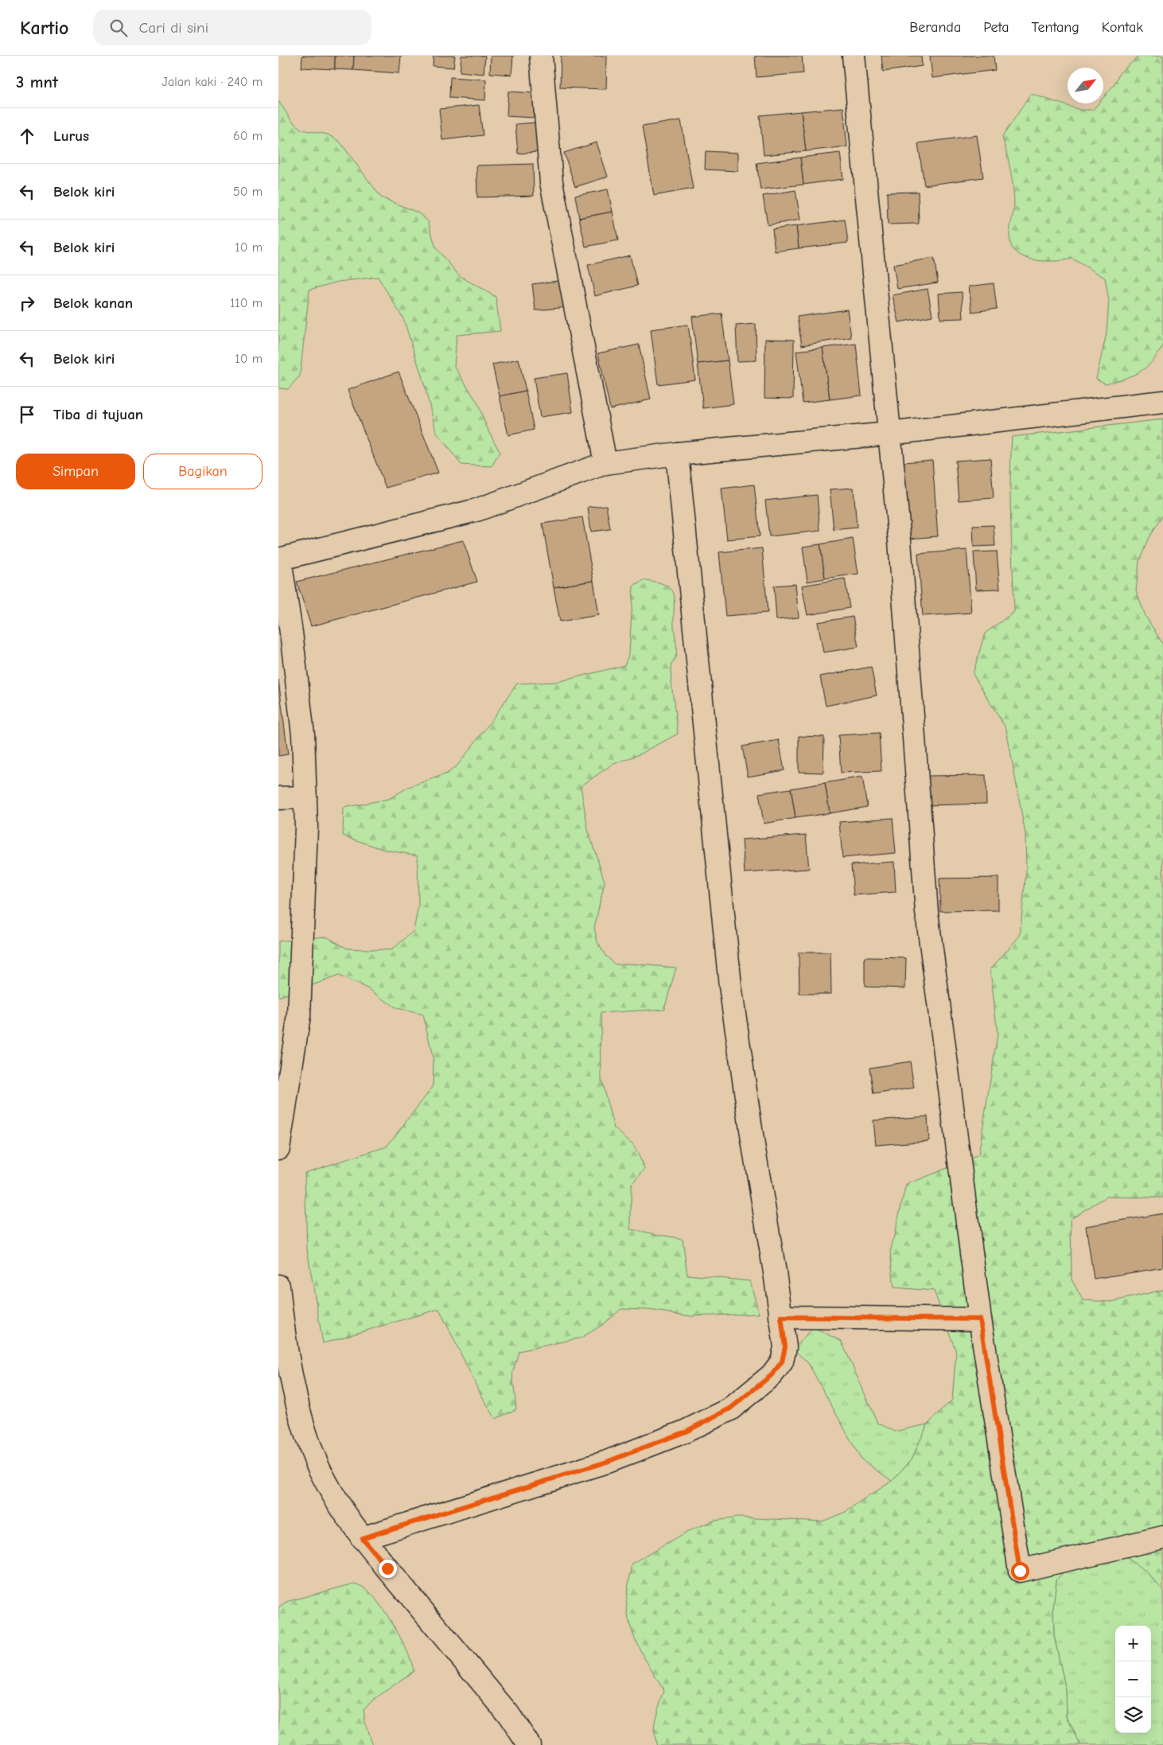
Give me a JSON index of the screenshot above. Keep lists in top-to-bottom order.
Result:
{
  "north": "top right",
  "page": {
    "header": "Kartio",
    "search": "Cari di sini",
    "nav": [
      "Beranda",
      "Peta",
      "Tentang",
      "Kontak"
    ],
    "heading": ["3 mnt", "Jalan kaki · 240 m"],
    "list": [
      ["Lurus", "60 m"],
      ["Belok kiri", "50 m"],
      ["Belok kiri", "10 m"],
      ["Belok kanan", "110 m"],
      ["Belok kiri", "10 m"],
      "Tiba di tujuan"
    ],
    "buttons": ["Simpan", "Bagikan"],
    "map_buttons": ["+", "−"]
  }
}
